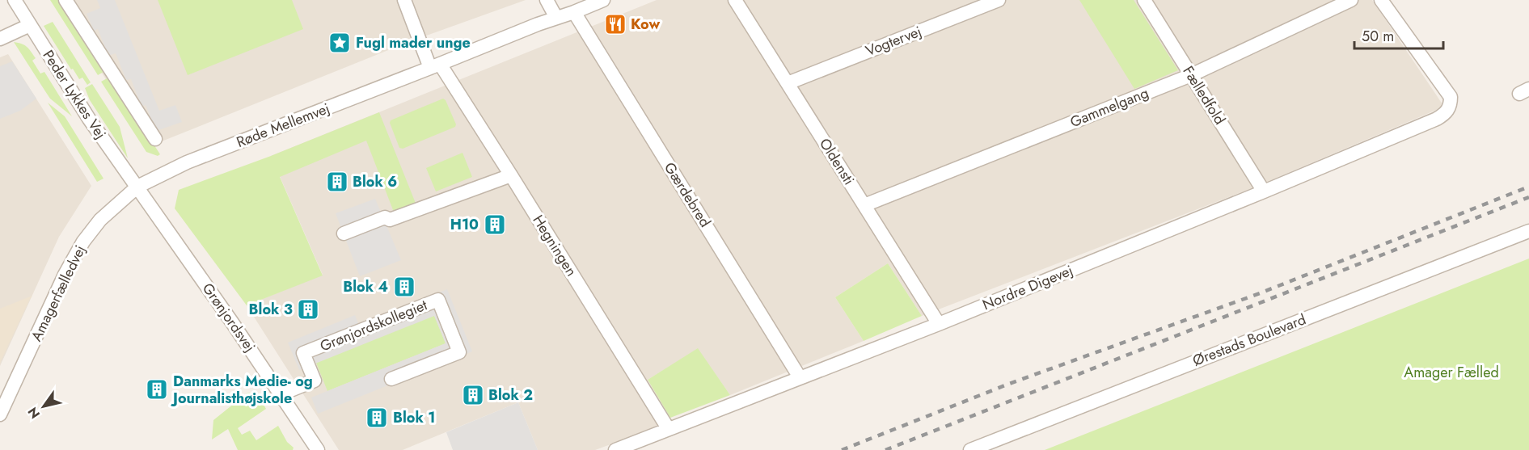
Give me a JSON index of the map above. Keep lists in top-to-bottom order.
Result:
{
  "streets": {
    "street": [
      "Vogtervej",
      "Peder Lykkes Vej",
      "Fælledfold",
      "Gammelgang",
      "Røde Mellemvej",
      "Oldensti",
      "Gærdebred",
      "Hegningen",
      "Nordre Digevej",
      "Amagerfælledvej",
      "Grønjordsvej",
      "Grønjordskollegiet",
      "Ørestads Boulevard"
    ]
  },
  "crossings": [
    ["Vogtervej", "Oldensti"],
    ["Peder Lykkes Vej", "Røde Mellemvej"],
    ["Peder Lykkes Vej", "Amagerfælledvej"],
    ["Peder Lykkes Vej", "Grønjordsvej"],
    ["Fælledfold", "Gammelgang"],
    ["Fælledfold", "Nordre Digevej"],
    ["Gammelgang", "Oldensti"],
    ["Røde Mellemvej", "Gærdebred"],
    ["Røde Mellemvej", "Hegningen"],
    ["Røde Mellemvej", "Amagerfælledvej"],
    ["Røde Mellemvej", "Grønjordsvej"],
    ["Oldensti", "Nordre Digevej"],
    ["Gærdebred", "Nordre Digevej"],
    ["Hegningen", "Nordre Digevej"],
    ["Amagerfælledvej", "Grønjordsvej"],
    ["Grønjordsvej", "Grønjordskollegiet"]
  ],
  "parks": ["Amager Fælled"],
  "places": {
    "restaurant": ["Kow"],
    "place": ["Fugl mader unge"],
    "building": [
      "Blok 6",
      "H10",
      "Blok 4",
      "Blok 3",
      "Danmarks Medie- og Journalisthøjskole",
      "Blok 2",
      "Blok 1"
    ]
  },
  "scale_bar": "50 m",
  "north": "bottom left"
}
